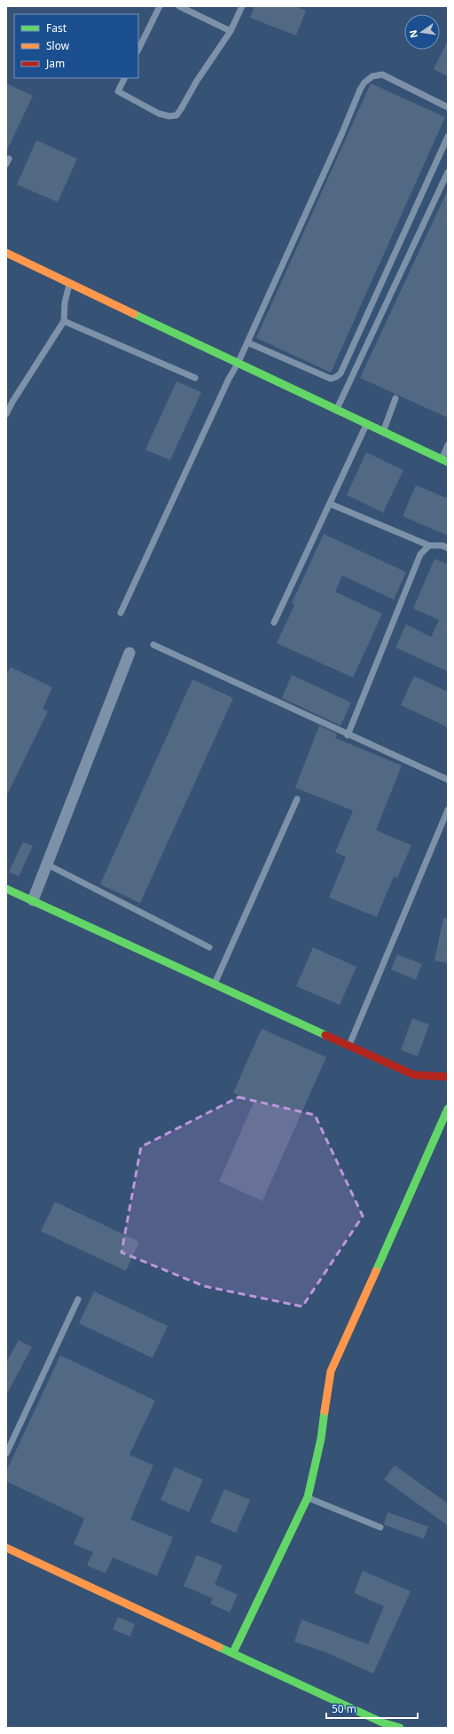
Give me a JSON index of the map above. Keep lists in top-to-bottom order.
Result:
{
  "legend": ["Fast", "Slow", "Jam"],
  "scale_bar": "50 m",
  "north": "left"
}
